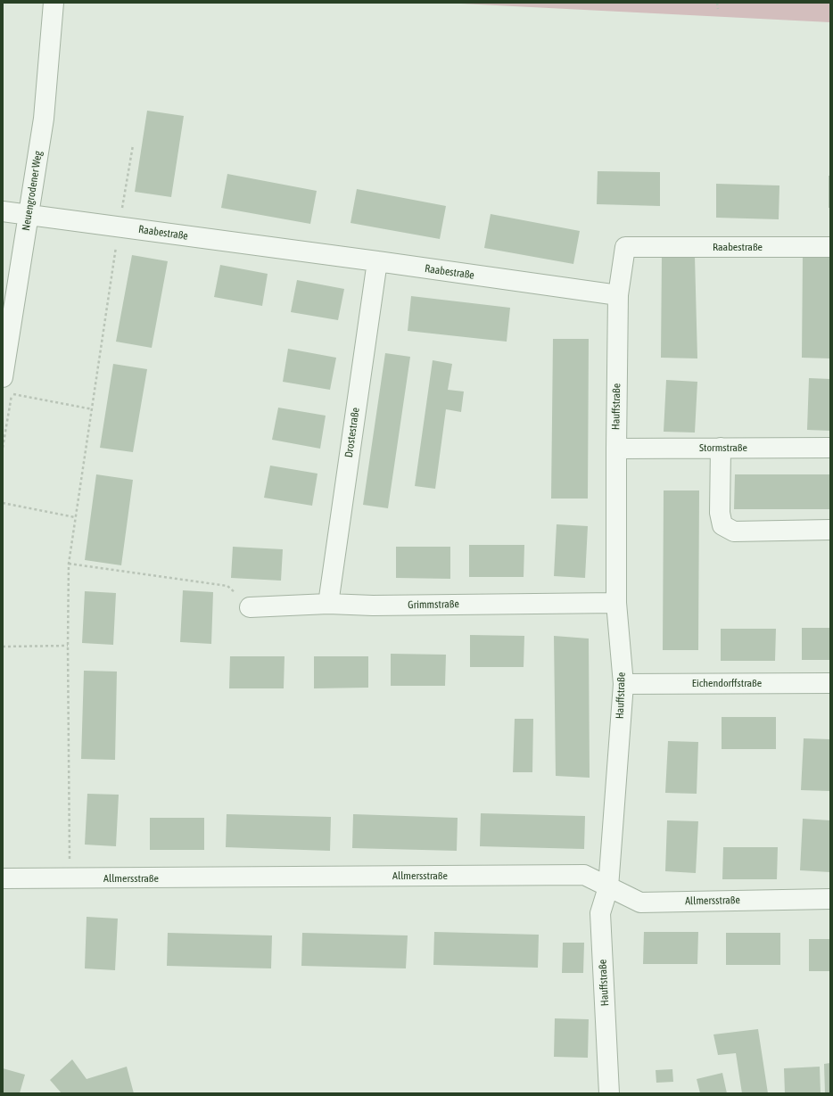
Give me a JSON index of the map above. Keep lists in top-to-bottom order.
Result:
{
  "streets": {
    "street": [
      "Neuengrodener Weg",
      "Raabestraße",
      "Hauffstraße",
      "Drostestraße",
      "Stormstraße",
      "Grimmstraße",
      "Eichendorffstraße",
      "Allmersstraße"
    ]
  },
  "crossings": [
    ["Neuengrodener Weg", "Raabestraße"],
    ["Raabestraße", "Hauffstraße"],
    ["Raabestraße", "Drostestraße"],
    ["Hauffstraße", "Stormstraße"],
    ["Hauffstraße", "Grimmstraße"],
    ["Hauffstraße", "Eichendorffstraße"],
    ["Hauffstraße", "Allmersstraße"],
    ["Drostestraße", "Grimmstraße"]
  ]
}
